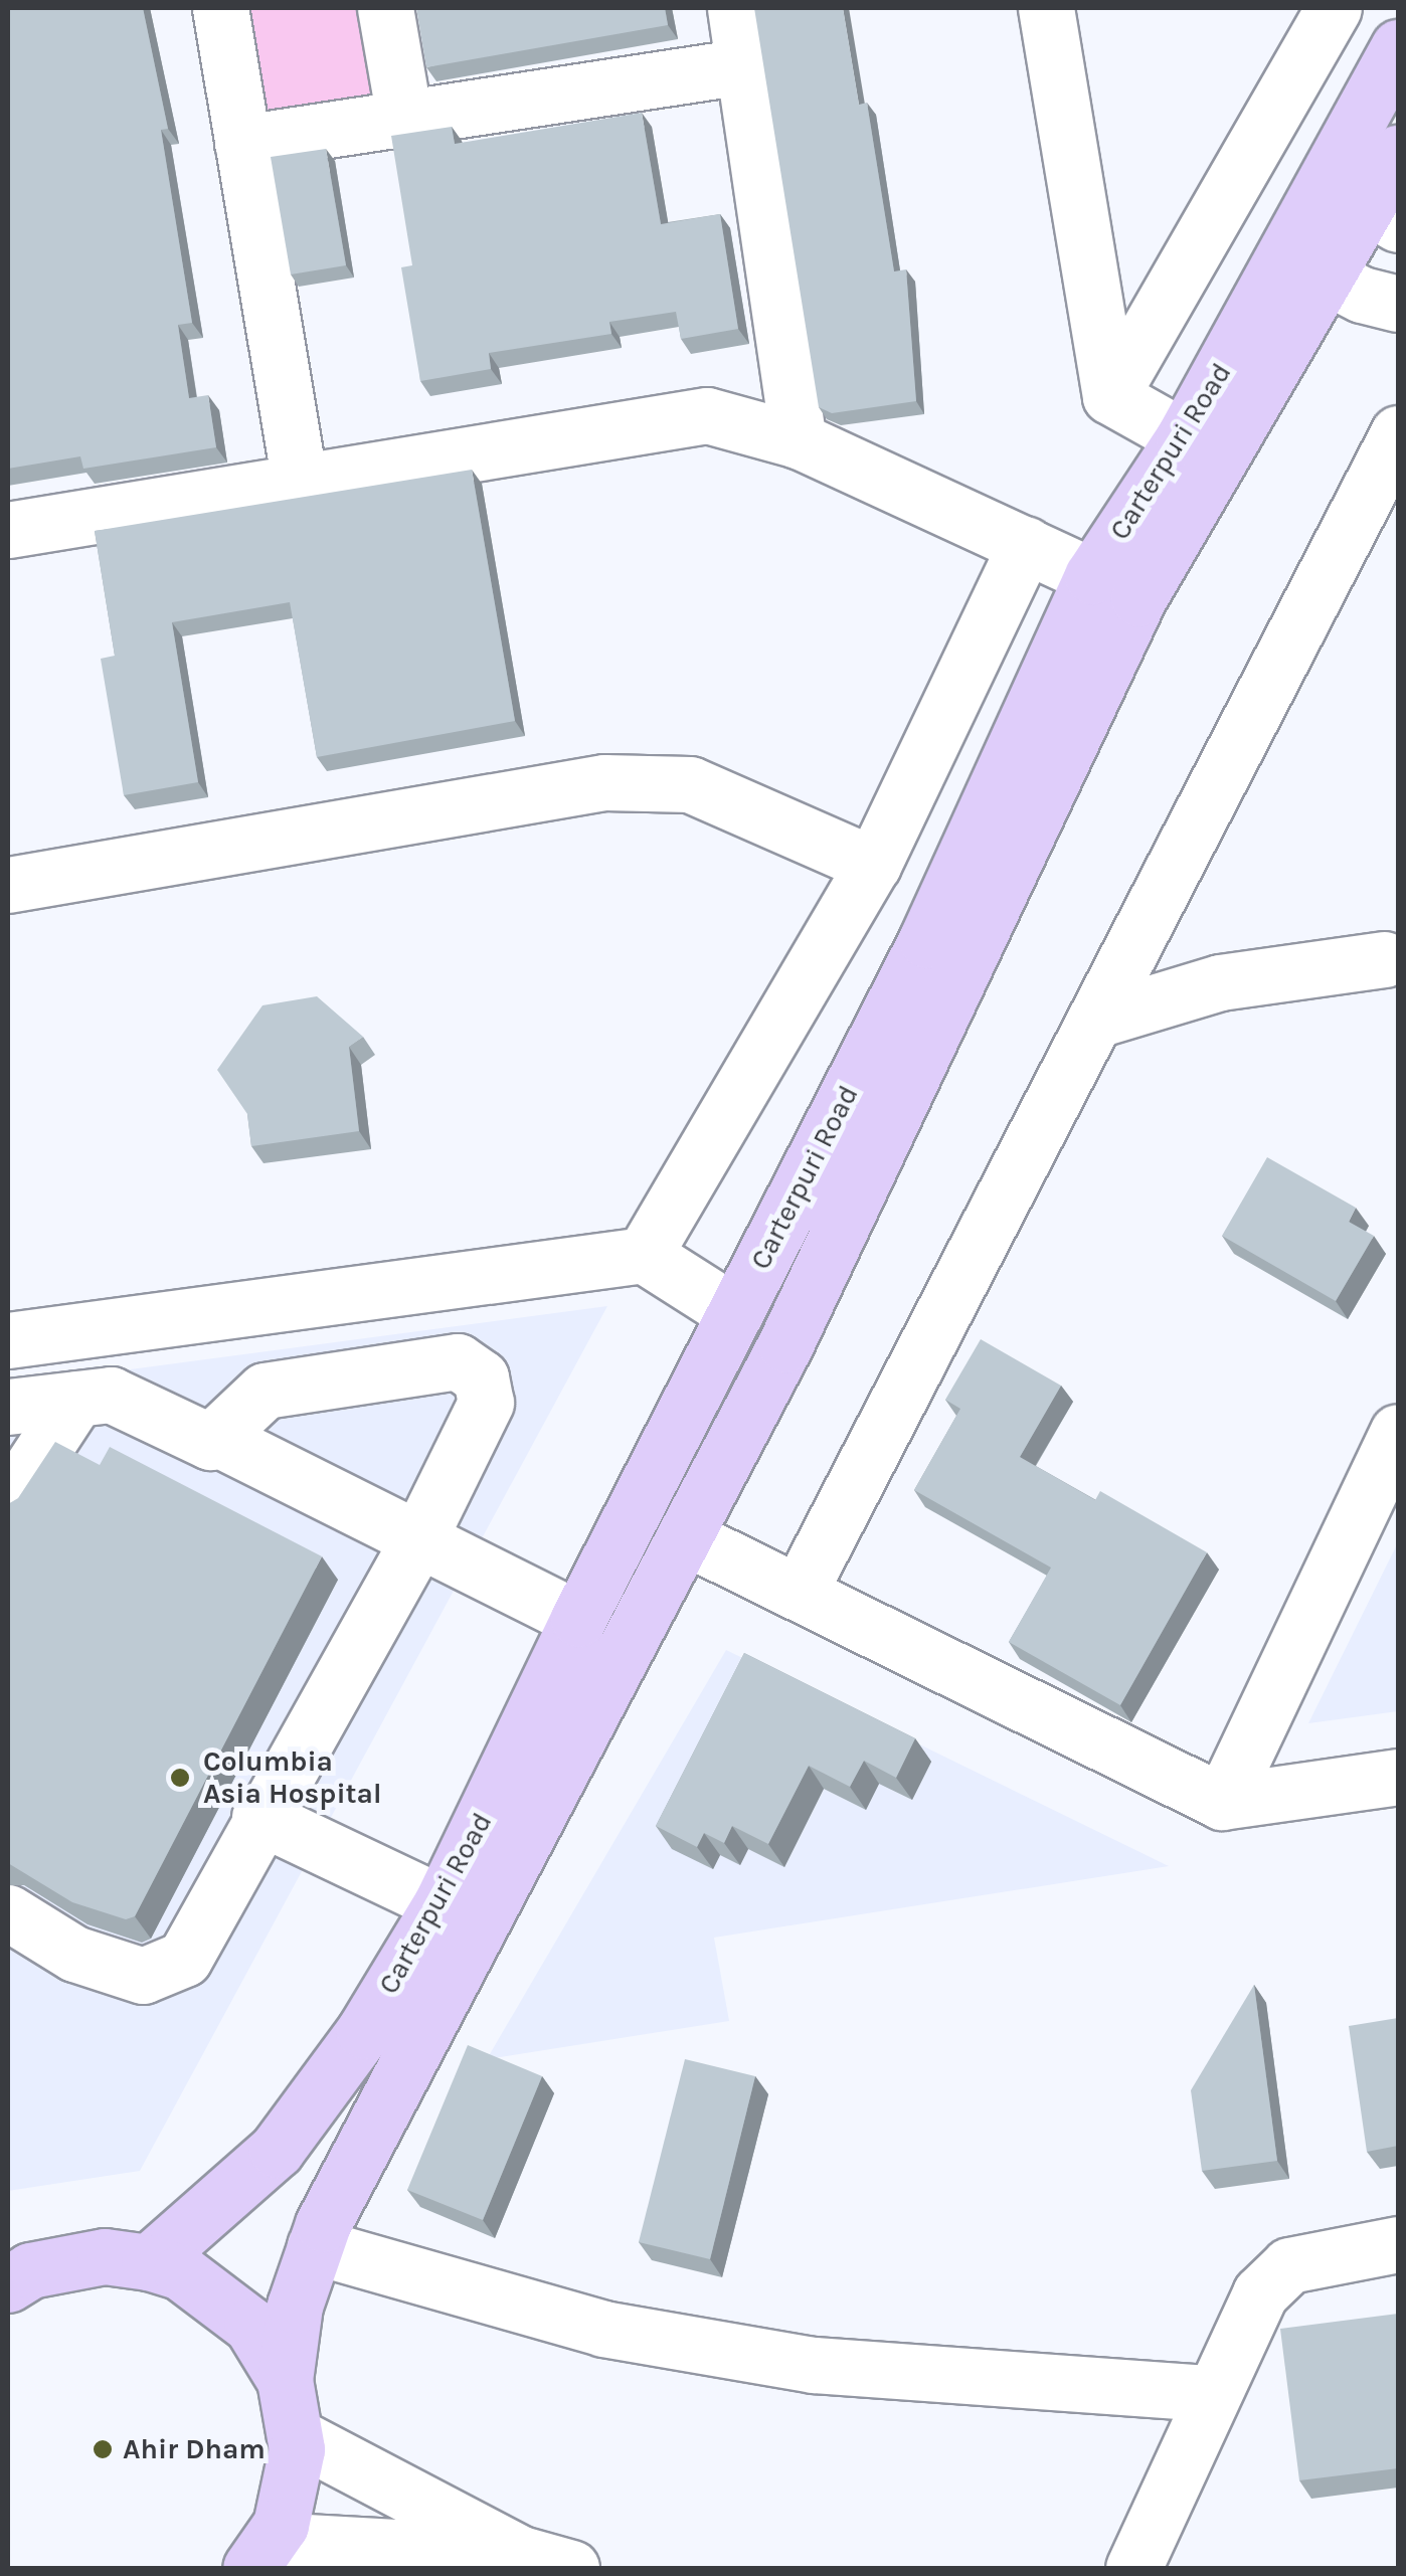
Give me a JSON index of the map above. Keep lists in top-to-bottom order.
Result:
{
  "streets": {
    "main road": ["Carterpuri Road"]
  },
  "places": ["Columbia Asia Hospital", "Ahir Dham"]
}
